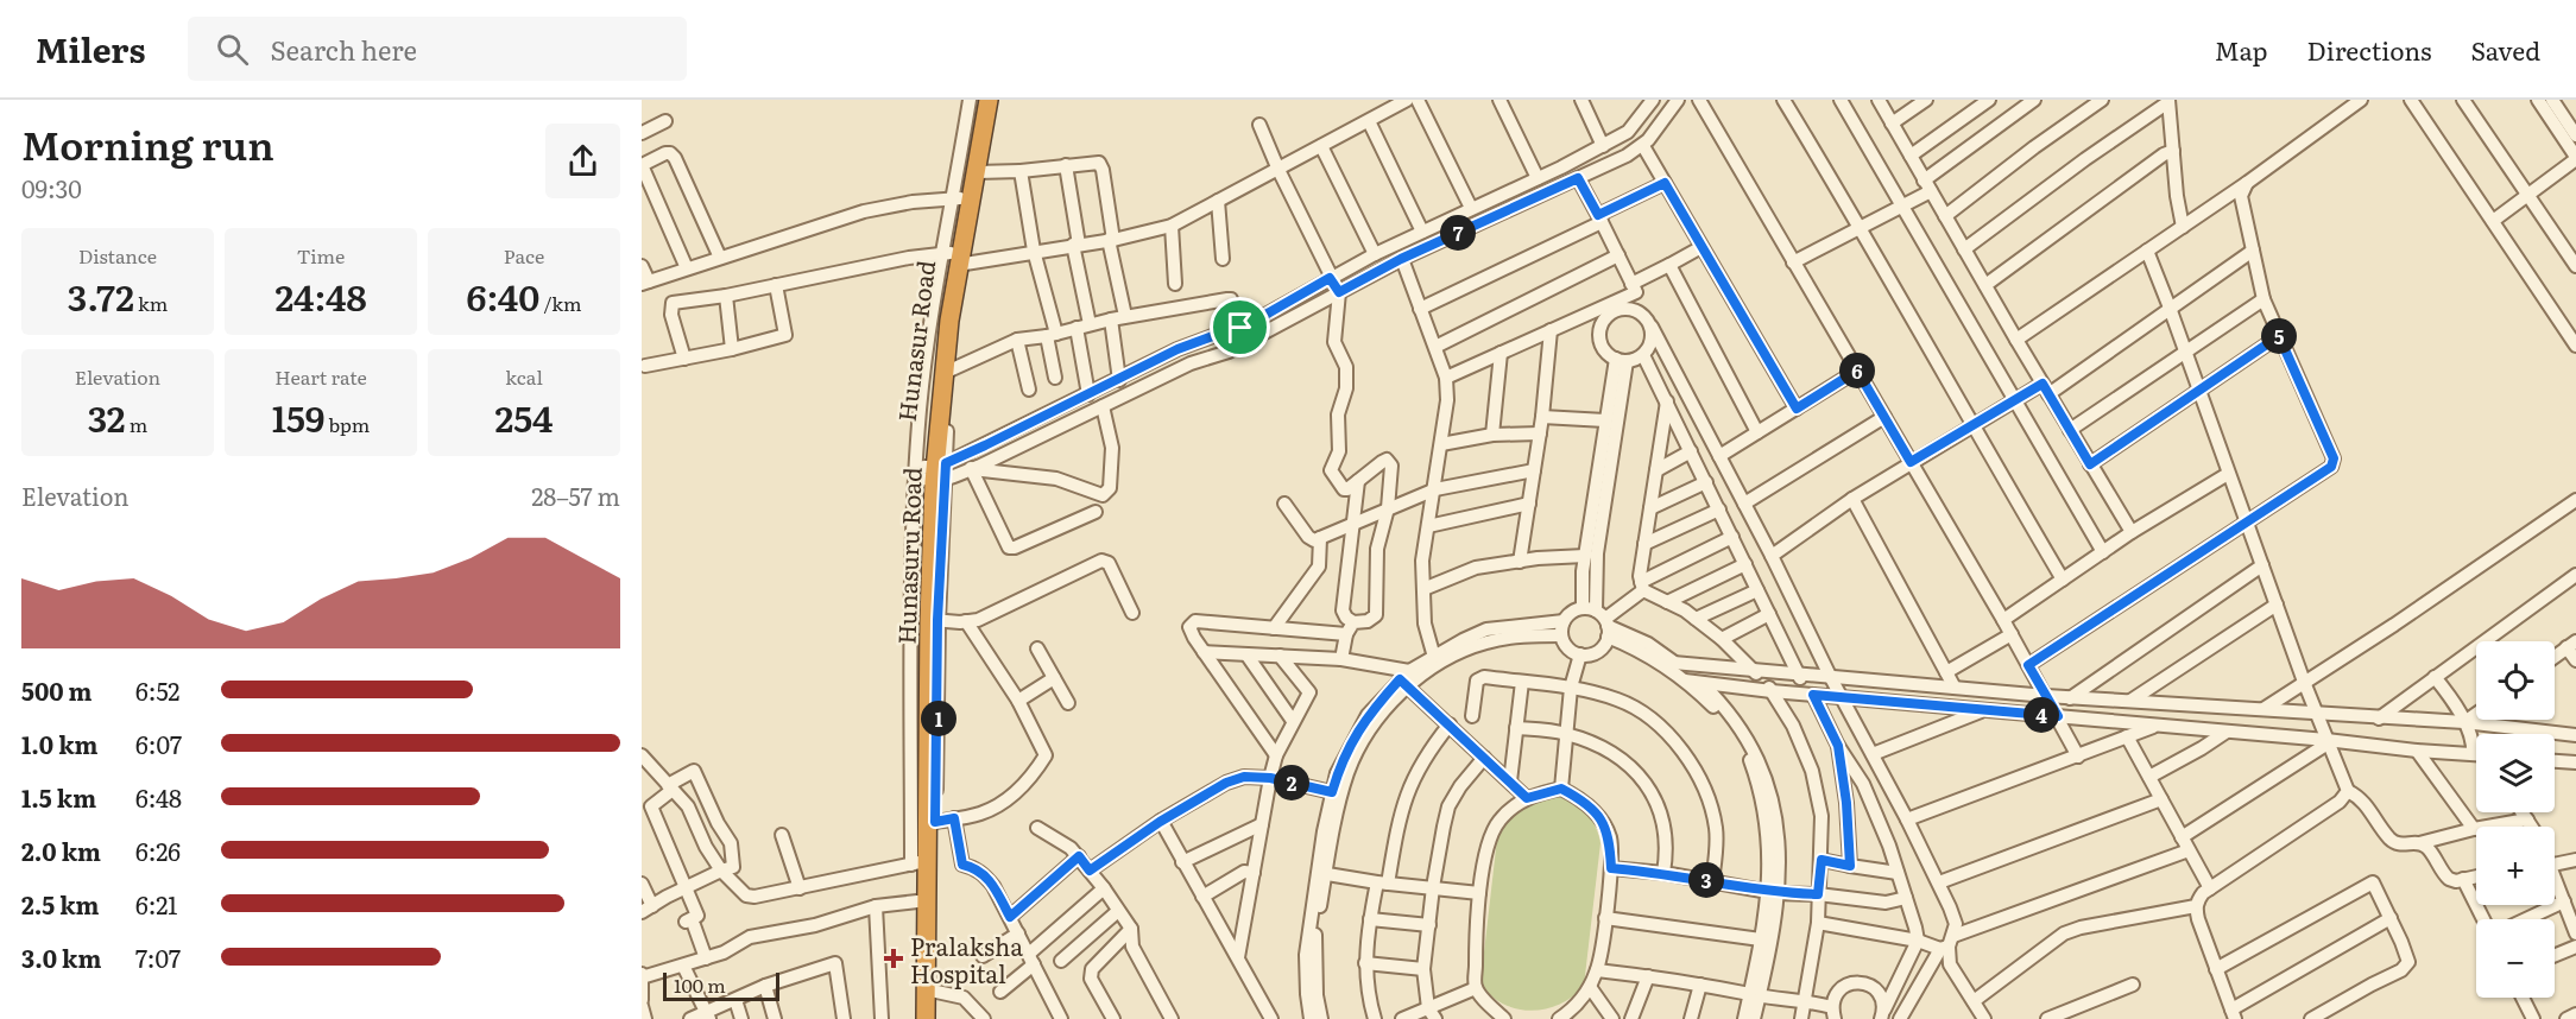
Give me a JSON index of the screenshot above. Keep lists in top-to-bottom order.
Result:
{
  "streets": {
    "highway": ["Hunasur Road", "Hunasuru Road"]
  },
  "crossings": [
    ["Hunasur Road", "Hunasuru Road"]
  ],
  "places": {
    "health": ["Pralaksha Hospital"]
  },
  "scale_bar": "100 m",
  "page": {
    "header": "Milers",
    "search": "Search here",
    "nav": ["Map", "Directions", "Saved"],
    "heading": ["Morning run", "09:30"],
    "pins": [
      "7",
      "5",
      "6",
      "4",
      "1",
      "2",
      "3"
    ],
    "stats": [
      ["Distance", "3.72 km"],
      ["Time", "24:48"],
      ["Pace", "6:40 /km"],
      ["Elevation", "32 m"],
      ["Heart rate", "159 bpm"],
      ["kcal", "254"]
    ],
    "chart": ["Elevation", "28–57 m"],
    "map_buttons": ["+", "−"],
    "list": [
      {
        "name": "500 m",
        "note": "6:52"
      },
      {
        "name": "1.0 km",
        "note": "6:07"
      },
      {
        "name": "1.5 km",
        "note": "6:48"
      },
      {
        "name": "2.0 km",
        "note": "6:26"
      },
      {
        "name": "2.5 km",
        "note": "6:21"
      },
      {
        "name": "3.0 km",
        "note": "7:07"
      }
    ],
    "scale": "100 m"
  }
}
